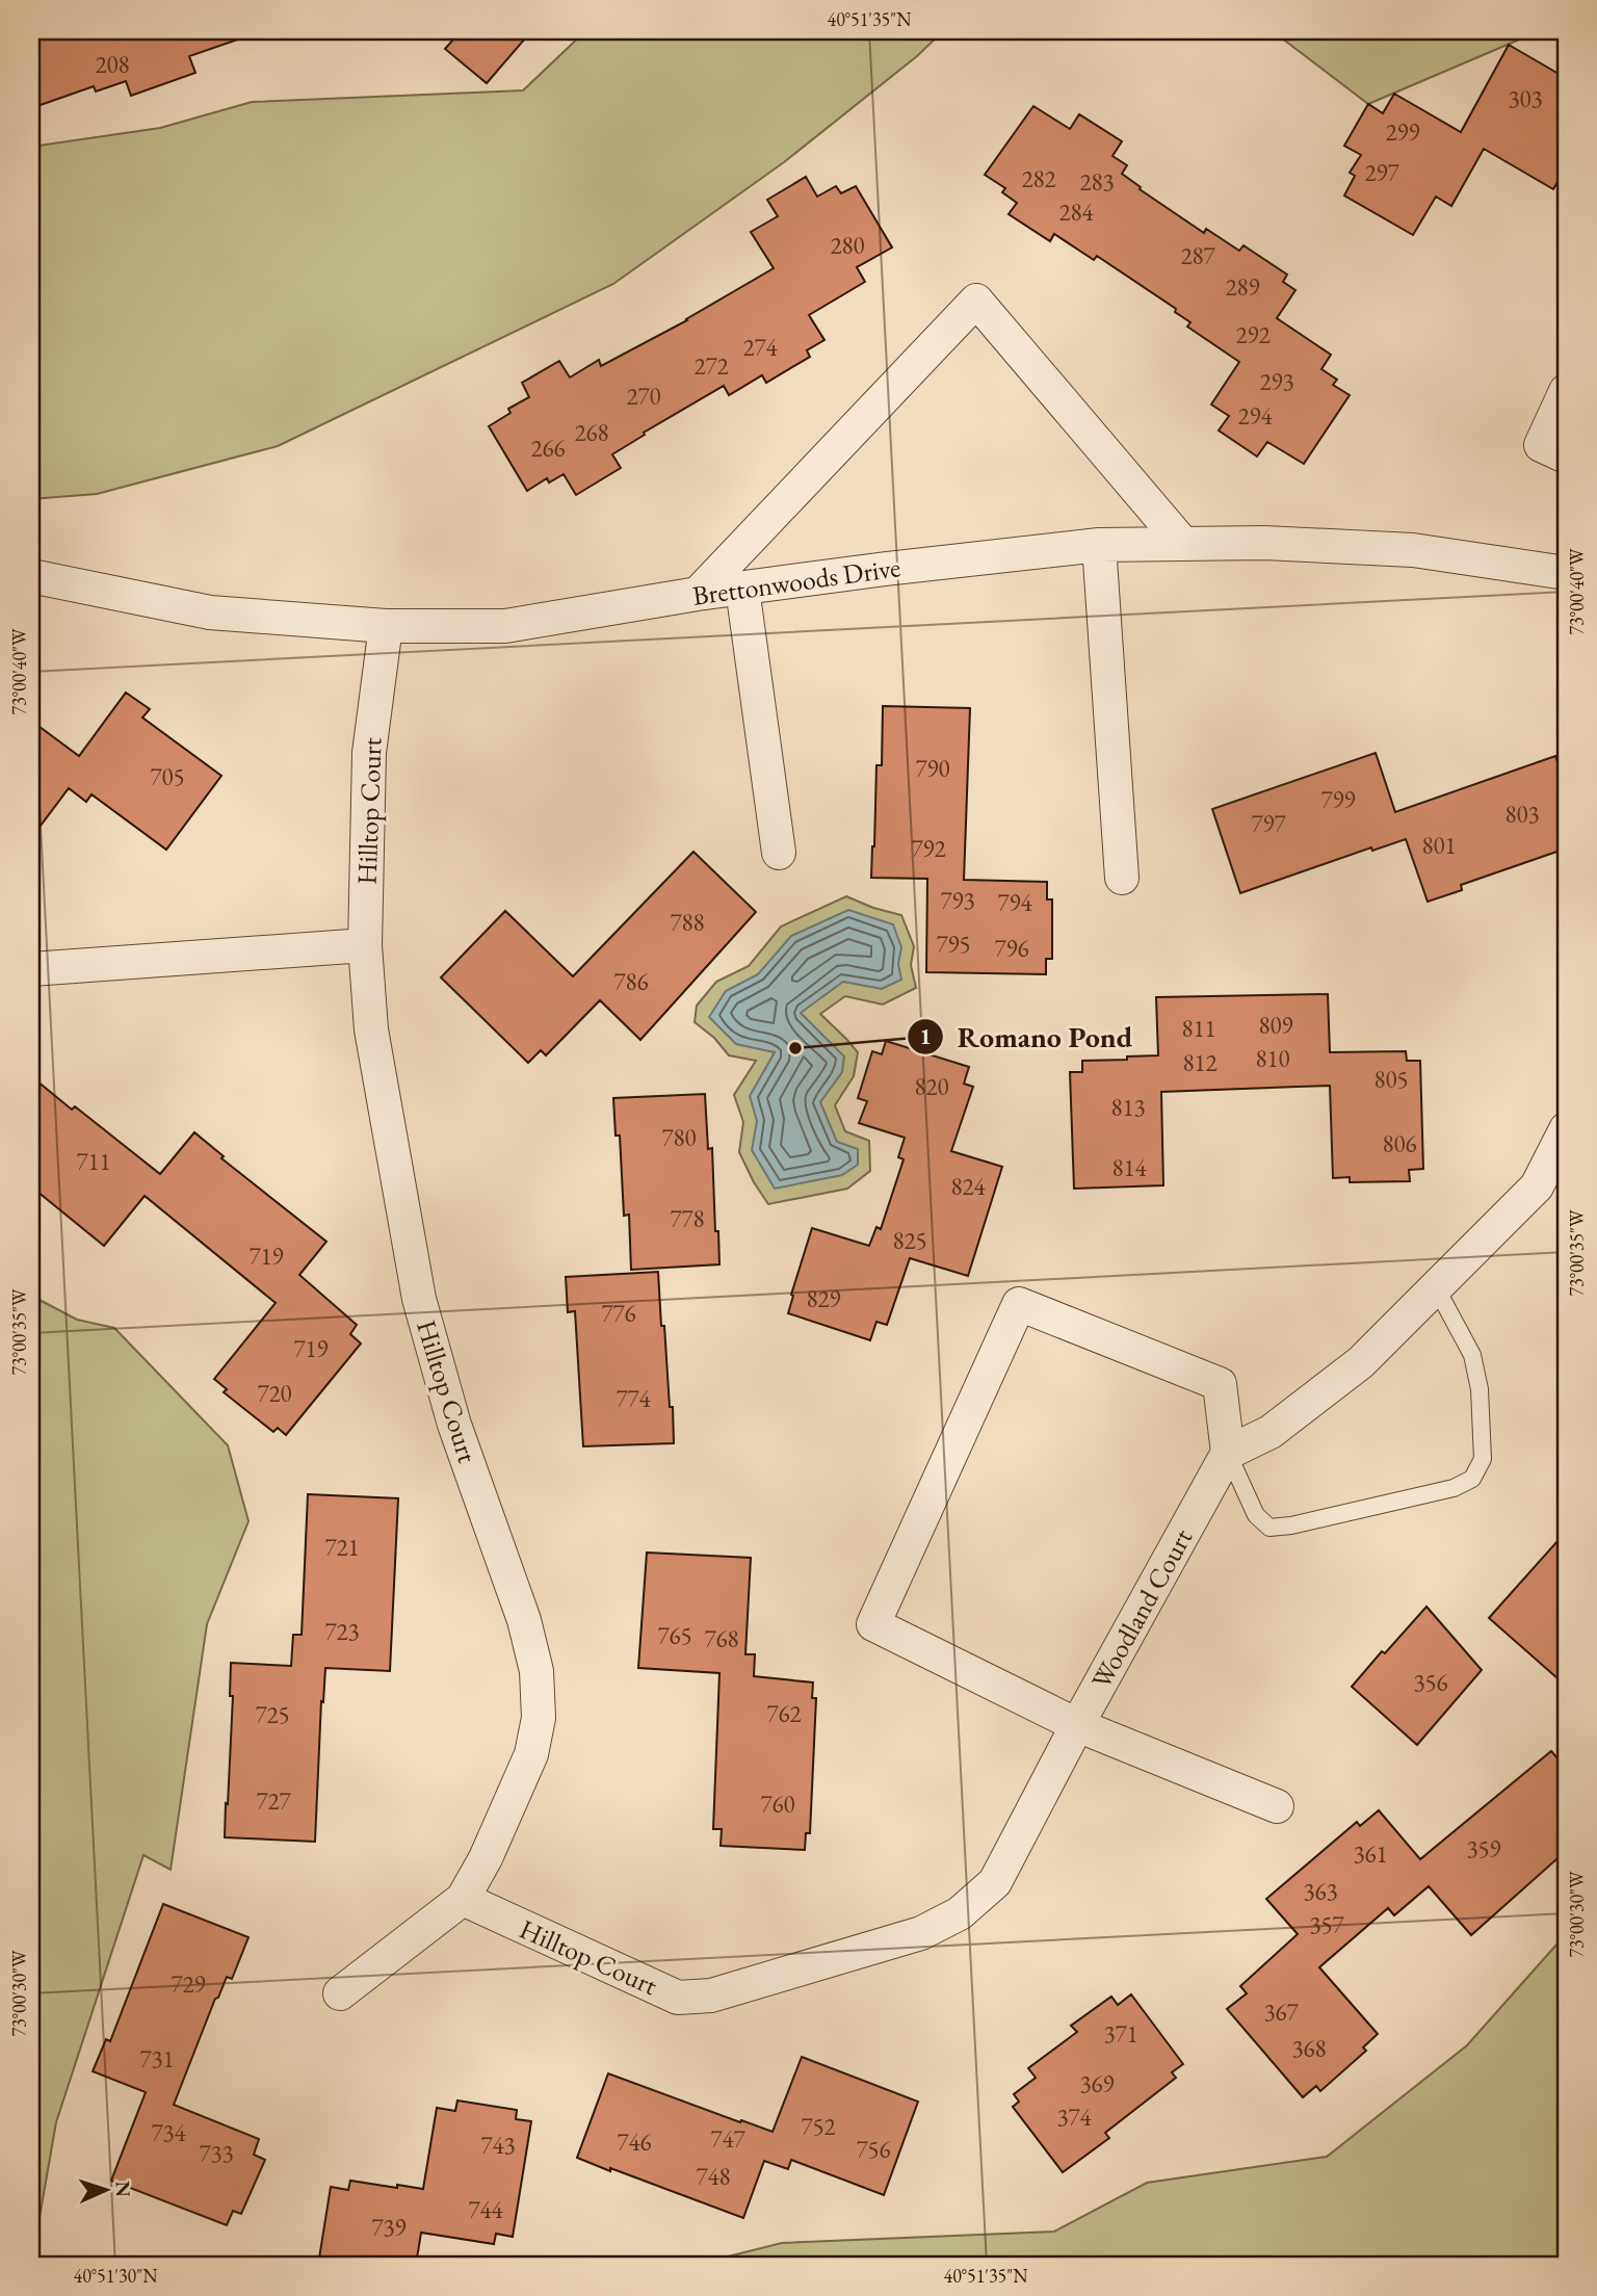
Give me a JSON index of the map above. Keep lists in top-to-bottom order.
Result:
{
  "streets": {
    "street": ["Brettonwoods Drive", "Hilltop Court", "Woodland Court"]
  },
  "crossings": [
    ["Brettonwoods Drive", "Hilltop Court"],
    ["Hilltop Court", "Woodland Court"]
  ],
  "places": ["Romano Pond"],
  "house_numbers": [
    "208",
    "303",
    "299",
    "297",
    "282",
    "283",
    "284",
    "280",
    "287",
    "289",
    "292",
    "274",
    "272",
    "293",
    "270",
    "294",
    "268",
    "266",
    "790",
    "705",
    "799",
    "803",
    "797",
    "801",
    "792",
    "793",
    "794",
    "788",
    "795",
    "796",
    "786",
    "809",
    "811",
    "810",
    "812",
    "805",
    "820",
    "813",
    "780",
    "806",
    "711",
    "814",
    "824",
    "778",
    "825",
    "719",
    "829",
    "776",
    "719",
    "720",
    "774",
    "721",
    "723",
    "765",
    "768",
    "356",
    "762",
    "725",
    "727",
    "760",
    "359",
    "361",
    "363",
    "357",
    "729",
    "367",
    "371",
    "368",
    "731",
    "369",
    "374",
    "752",
    "734",
    "747",
    "746",
    "743",
    "756",
    "733",
    "748",
    "744",
    "739"
  ],
  "north": "right",
  "coordinates": [
    "40°51'35\"N",
    "73°00'40\"W",
    "73°00'35\"W",
    "73°00'30\"W",
    "40°51'30\"N"
  ]
}
